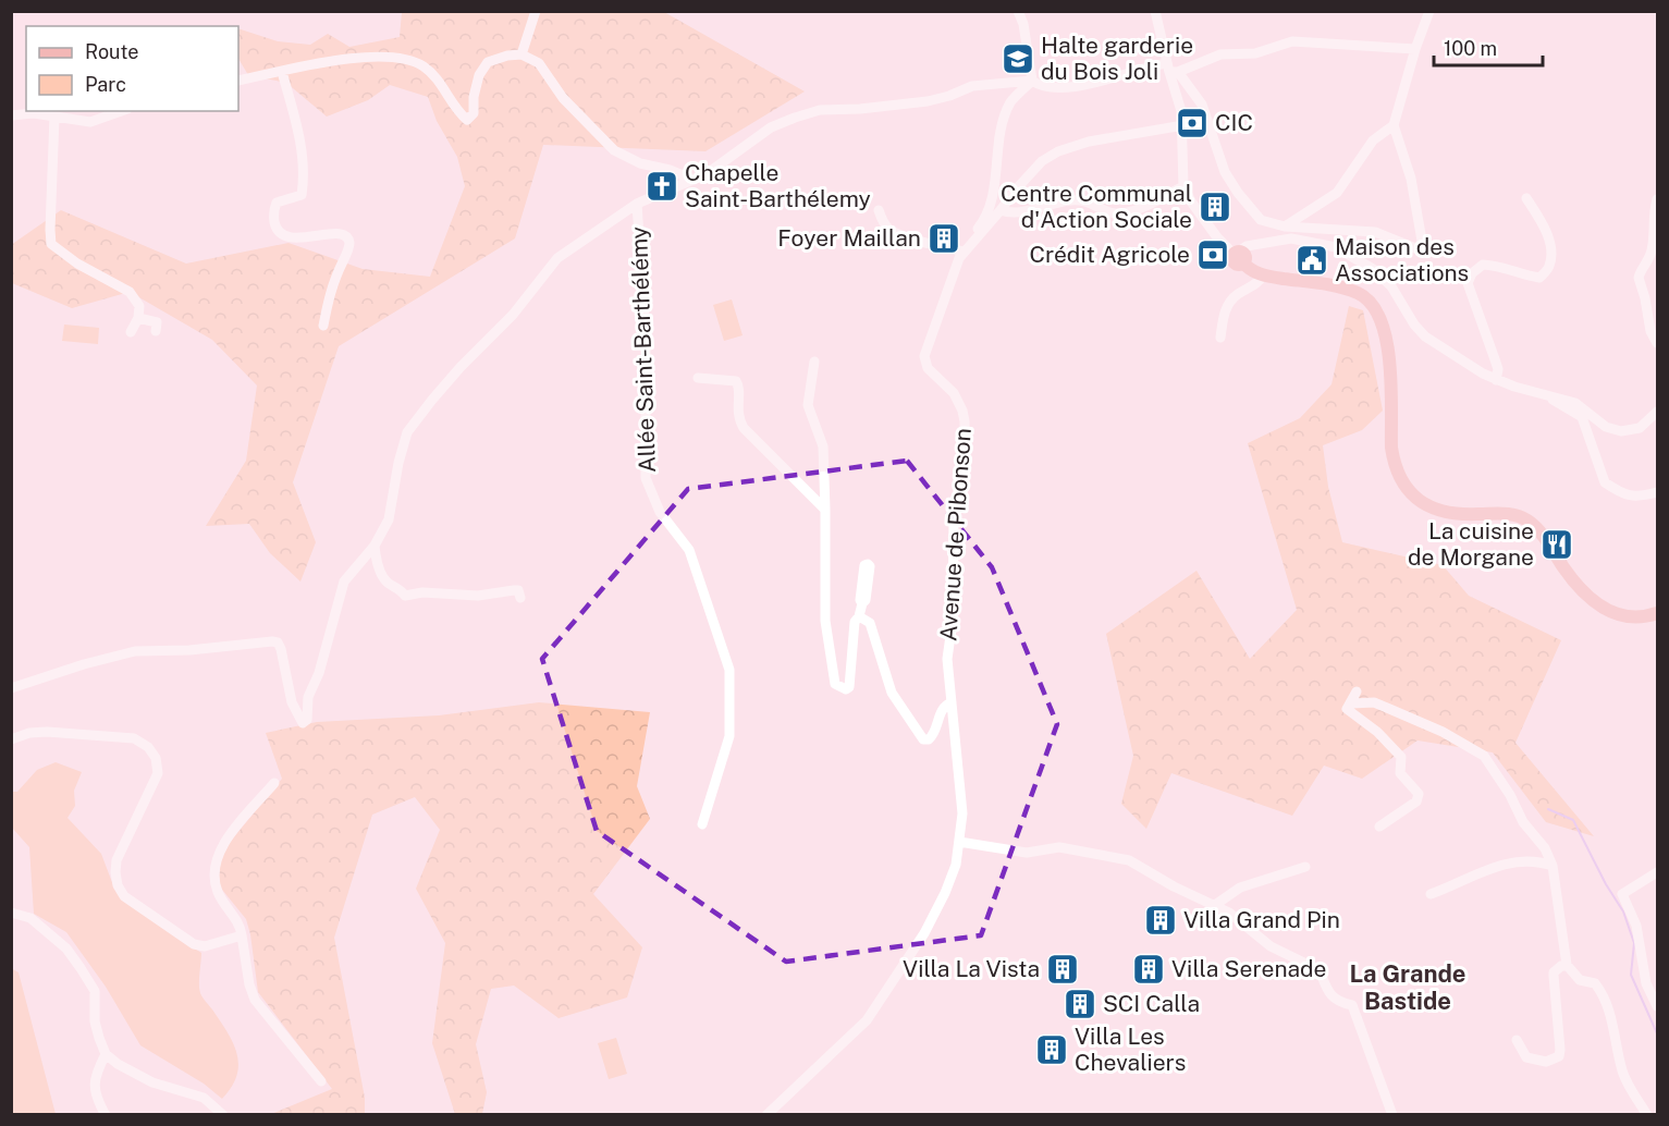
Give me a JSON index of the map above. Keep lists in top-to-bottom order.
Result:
{
  "streets": {
    "street": ["Allée Saint-Barthélémy", "Avenue de Pibonson"]
  },
  "districts": ["La Grande Bastide"],
  "places": {
    "school or university": ["Halte garderie du Bois Joli"],
    "bank": ["CIC", "Crédit Agricole"],
    "church": ["Chapelle Saint-Barthélemy"],
    "building": [
      "Centre Communal d'Action Sociale",
      "Foyer Maillan",
      "Villa Grand Pin",
      "Villa La Vista",
      "Villa Serenade",
      "SCI Calla",
      "Villa Les Chevaliers"
    ],
    "public building": ["Maison des Associations"],
    "restaurant": ["La cuisine de Morgane"]
  },
  "legend": ["Route", "Parc"],
  "scale_bar": "100 m"
}
